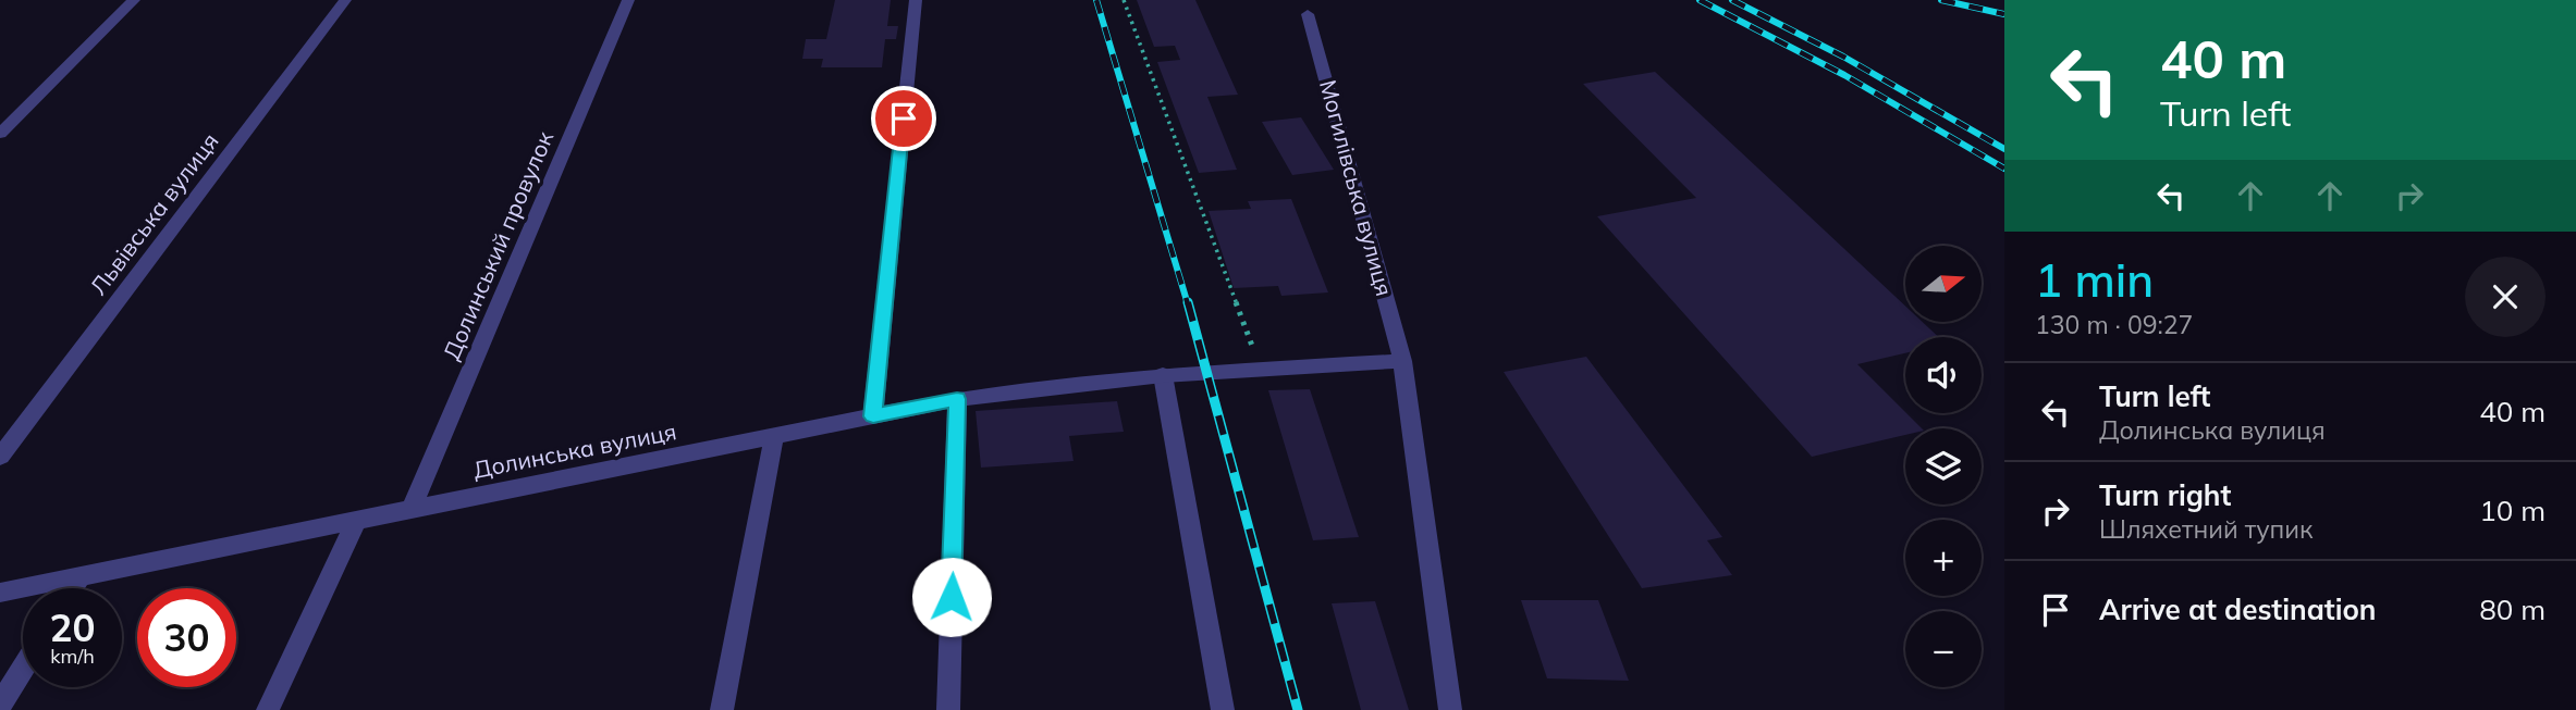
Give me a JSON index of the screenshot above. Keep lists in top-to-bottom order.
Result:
{
  "streets": {
    "street": [
      "Могилівська вулиця",
      "Львівська вулиця",
      "Долинський провулок",
      "Долинська вулиця"
    ]
  },
  "crossings": [
    ["Долинський провулок", "Долинська вулиця"]
  ],
  "north": "right",
  "page": {
    "turn": ["40 m", "Turn left"],
    "heading": ["1 min", "130 m · 09:27"],
    "map_buttons": ["+", "−"],
    "list": [
      {
        "name": "Turn left",
        "note": "Долинська вулиця",
        "value": "40 m"
      },
      {
        "name": "Turn right",
        "note": "Шляхетний тупик",
        "value": "10 m"
      },
      {
        "name": "Arrive at destination",
        "value": "80 m"
      }
    ],
    "speed": "20 km/h",
    "limit": "30"
  }
}
